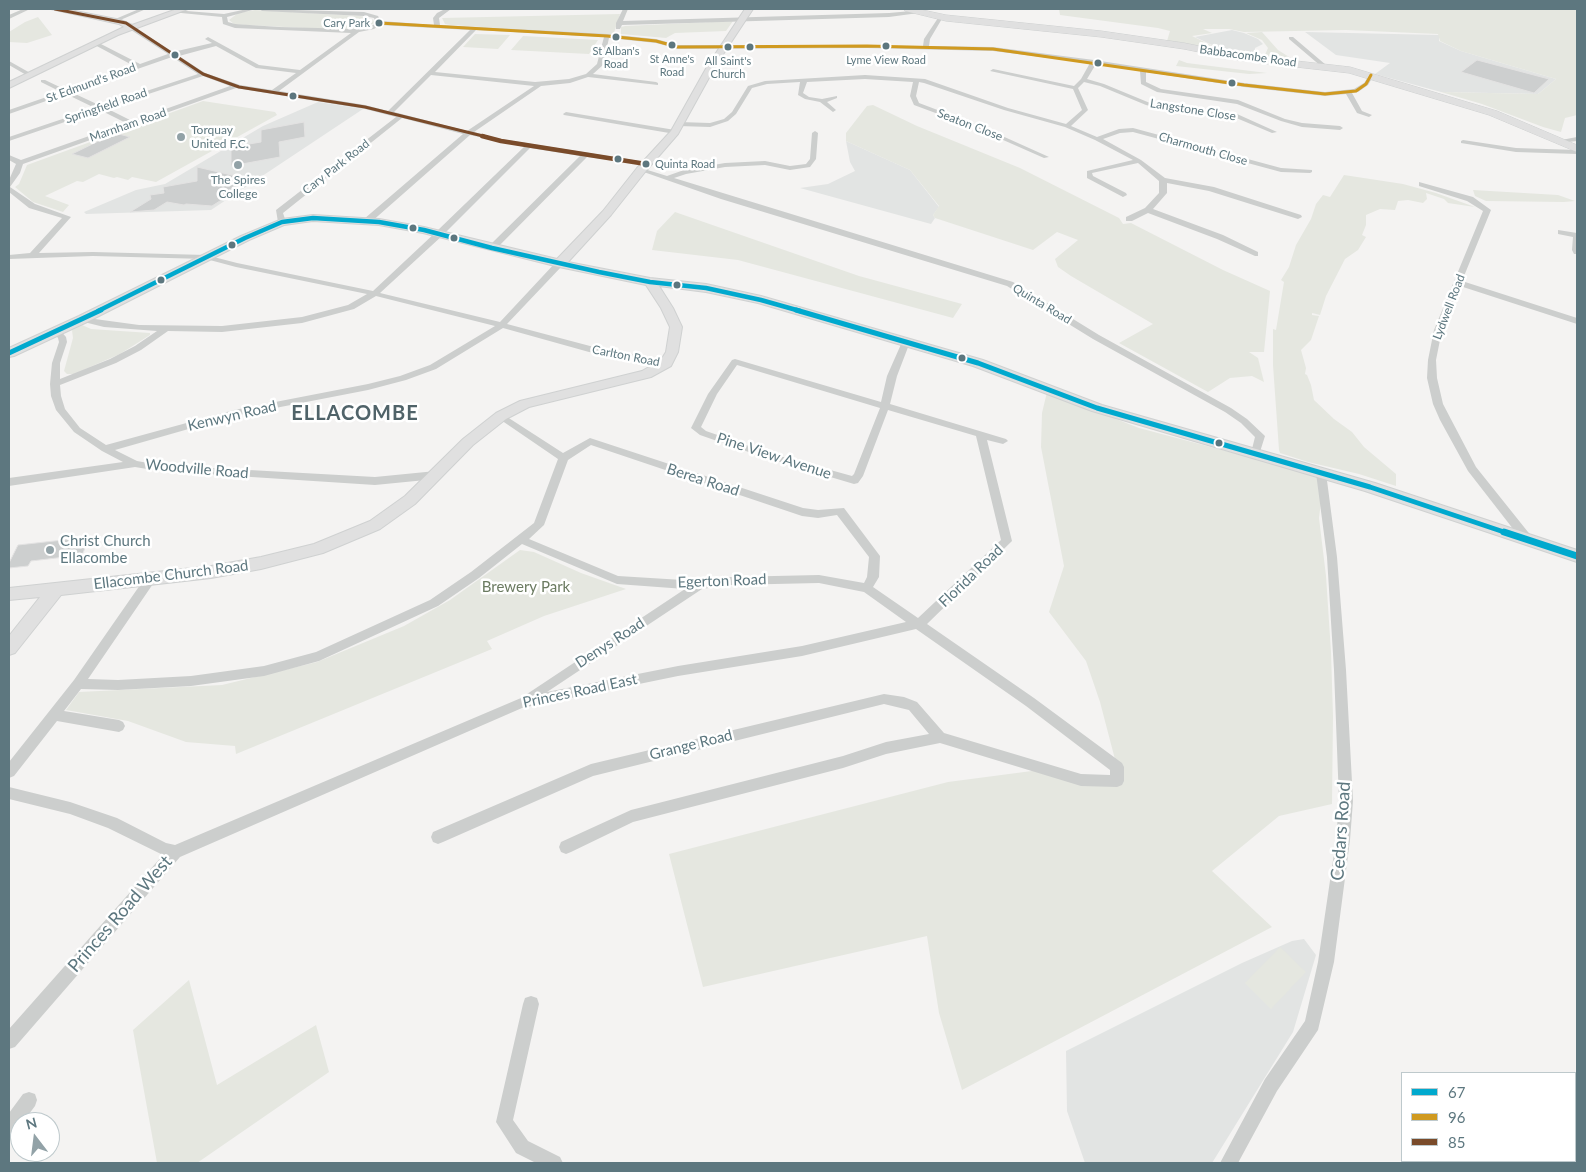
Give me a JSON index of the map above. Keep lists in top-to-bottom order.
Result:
{
  "streets": {
    "main road": ["Babbacombe Road"],
    "street": [
      "St Edmund's Road",
      "Springfield Road",
      "Langstone Close",
      "Marnham Road",
      "Seaton Close",
      "Charmouth Close",
      "Cary Park Road",
      "Quinta Road",
      "Lydwell Road",
      "Carlton Road",
      "Kenwyn Road",
      "Pine View Avenue",
      "Woodville Road",
      "Berea Road",
      "Ellacombe Church Road",
      "Florida Road",
      "Egerton Road",
      "Denys Road",
      "Princes Road East",
      "Grange Road",
      "Cedars Road",
      "Princes Road West"
    ]
  },
  "crossings": [
    ["St Edmund's Road", "Quinta Road"],
    ["Springfield Road", "Quinta Road"],
    ["Marnham Road", "Quinta Road"],
    ["Cary Park Road", "Quinta Road"],
    ["Carlton Road", "Kenwyn Road"],
    ["Carlton Road", "Ellacombe Church Road"],
    ["Kenwyn Road", "Woodville Road"],
    ["Woodville Road", "Ellacombe Church Road"],
    ["Berea Road", "Egerton Road"],
    ["Florida Road", "Egerton Road"],
    ["Florida Road", "Princes Road East"],
    ["Egerton Road", "Denys Road"],
    ["Egerton Road", "Princes Road East"],
    ["Denys Road", "Princes Road East"],
    ["Princes Road East", "Princes Road West"]
  ],
  "districts": ["ELLACOMBE"],
  "parks": ["Brewery Park"],
  "places": [
    "Cary Park",
    "St Alban's Road",
    "St Anne's Road",
    "Lyme View Road",
    "All Saint's Church",
    "Torquay United F.C.",
    "Quinta Road",
    "The Spires College",
    "Christ Church Ellacombe"
  ],
  "lines": ["transit line 85", "transit line 96", "transit line 67"],
  "legend": ["67", "96", "85"],
  "north": "top"
}
